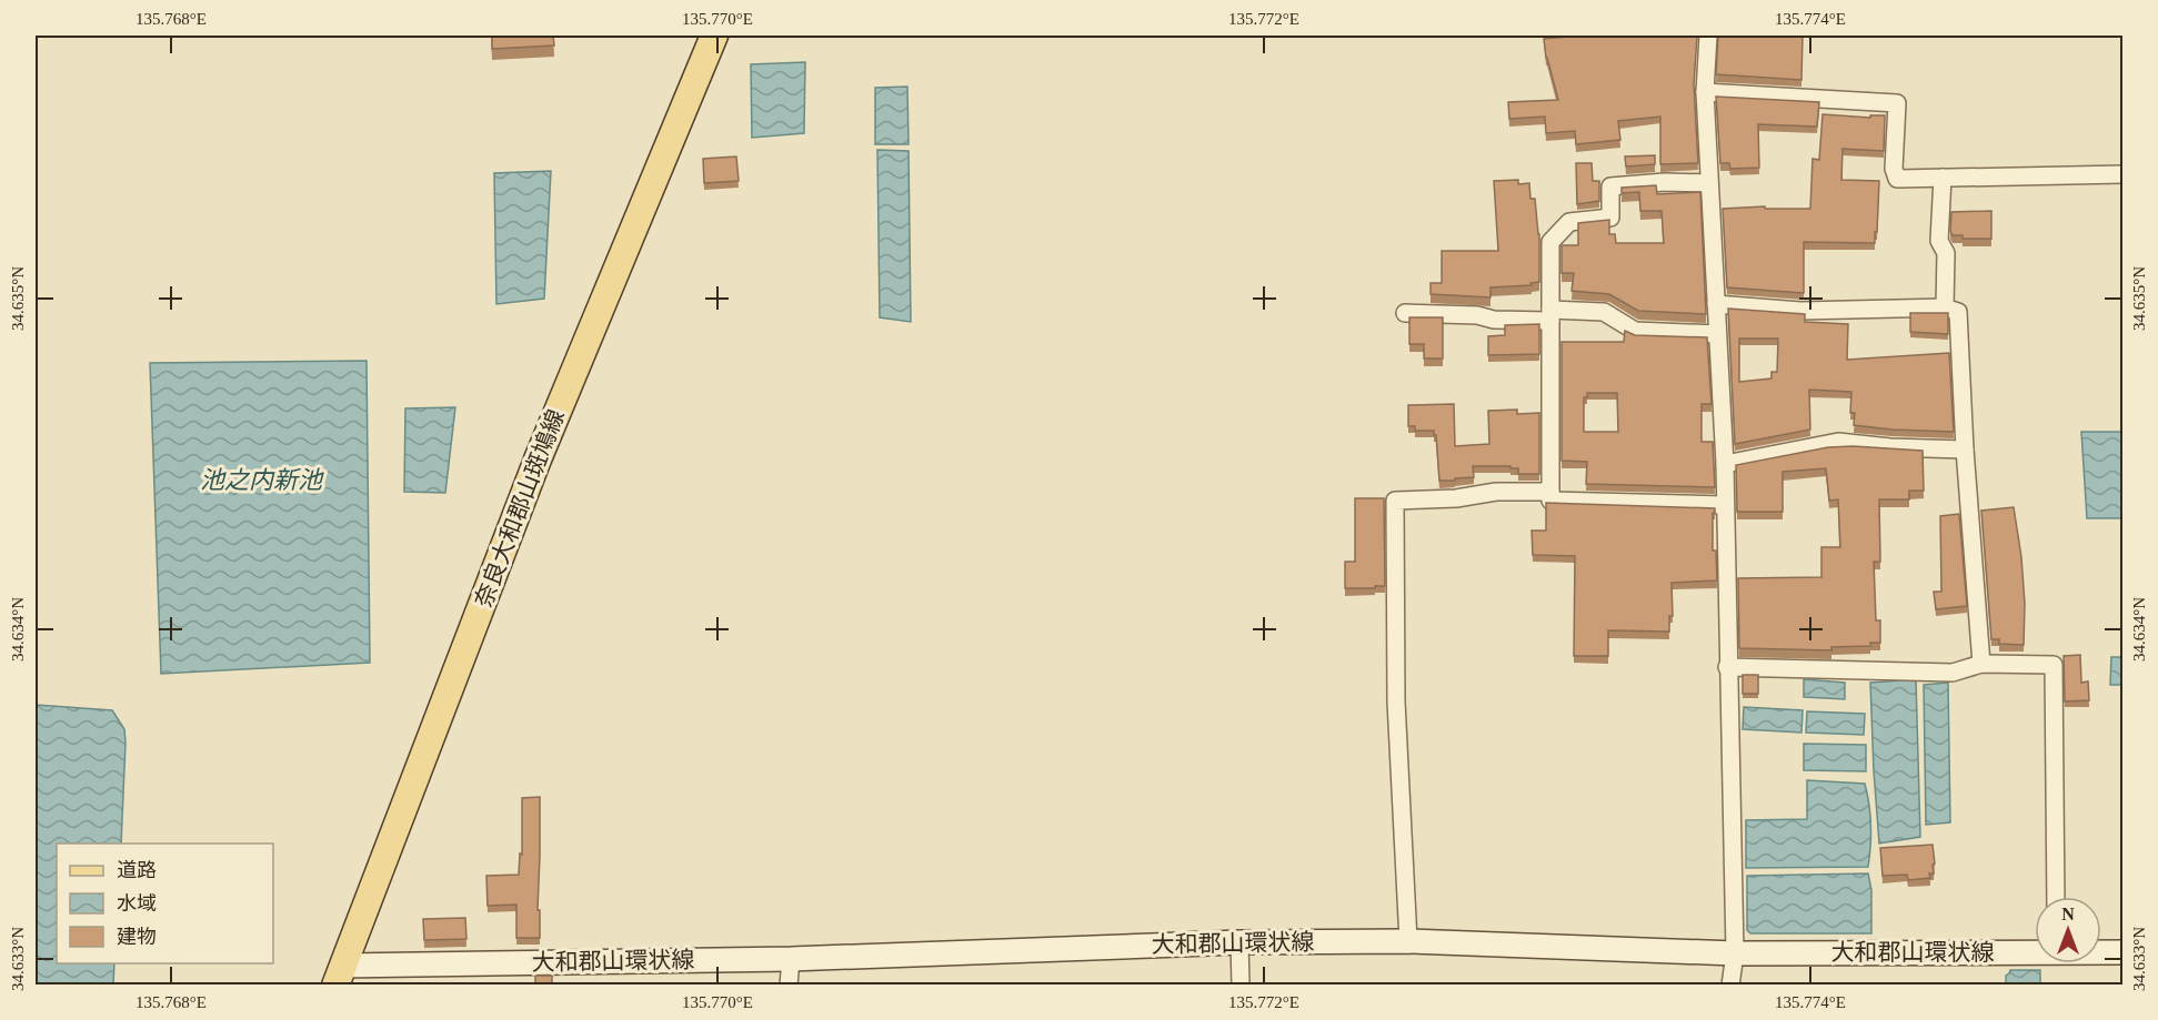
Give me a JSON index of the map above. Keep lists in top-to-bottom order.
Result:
{
  "streets": {
    "main road": ["奈良大和郡山斑鳩線", "大和郡山環状線"]
  },
  "crossings": [
    ["奈良大和郡山斑鳩線", "大和郡山環状線"]
  ],
  "water": ["池之内新池"],
  "legend": ["道路", "水域", "建物"],
  "north": "top",
  "coordinates": [
    "135.768°E",
    "135.770°E",
    "135.772°E",
    "135.774°E",
    "34.635°N",
    "34.634°N",
    "34.633°N"
  ]
}
